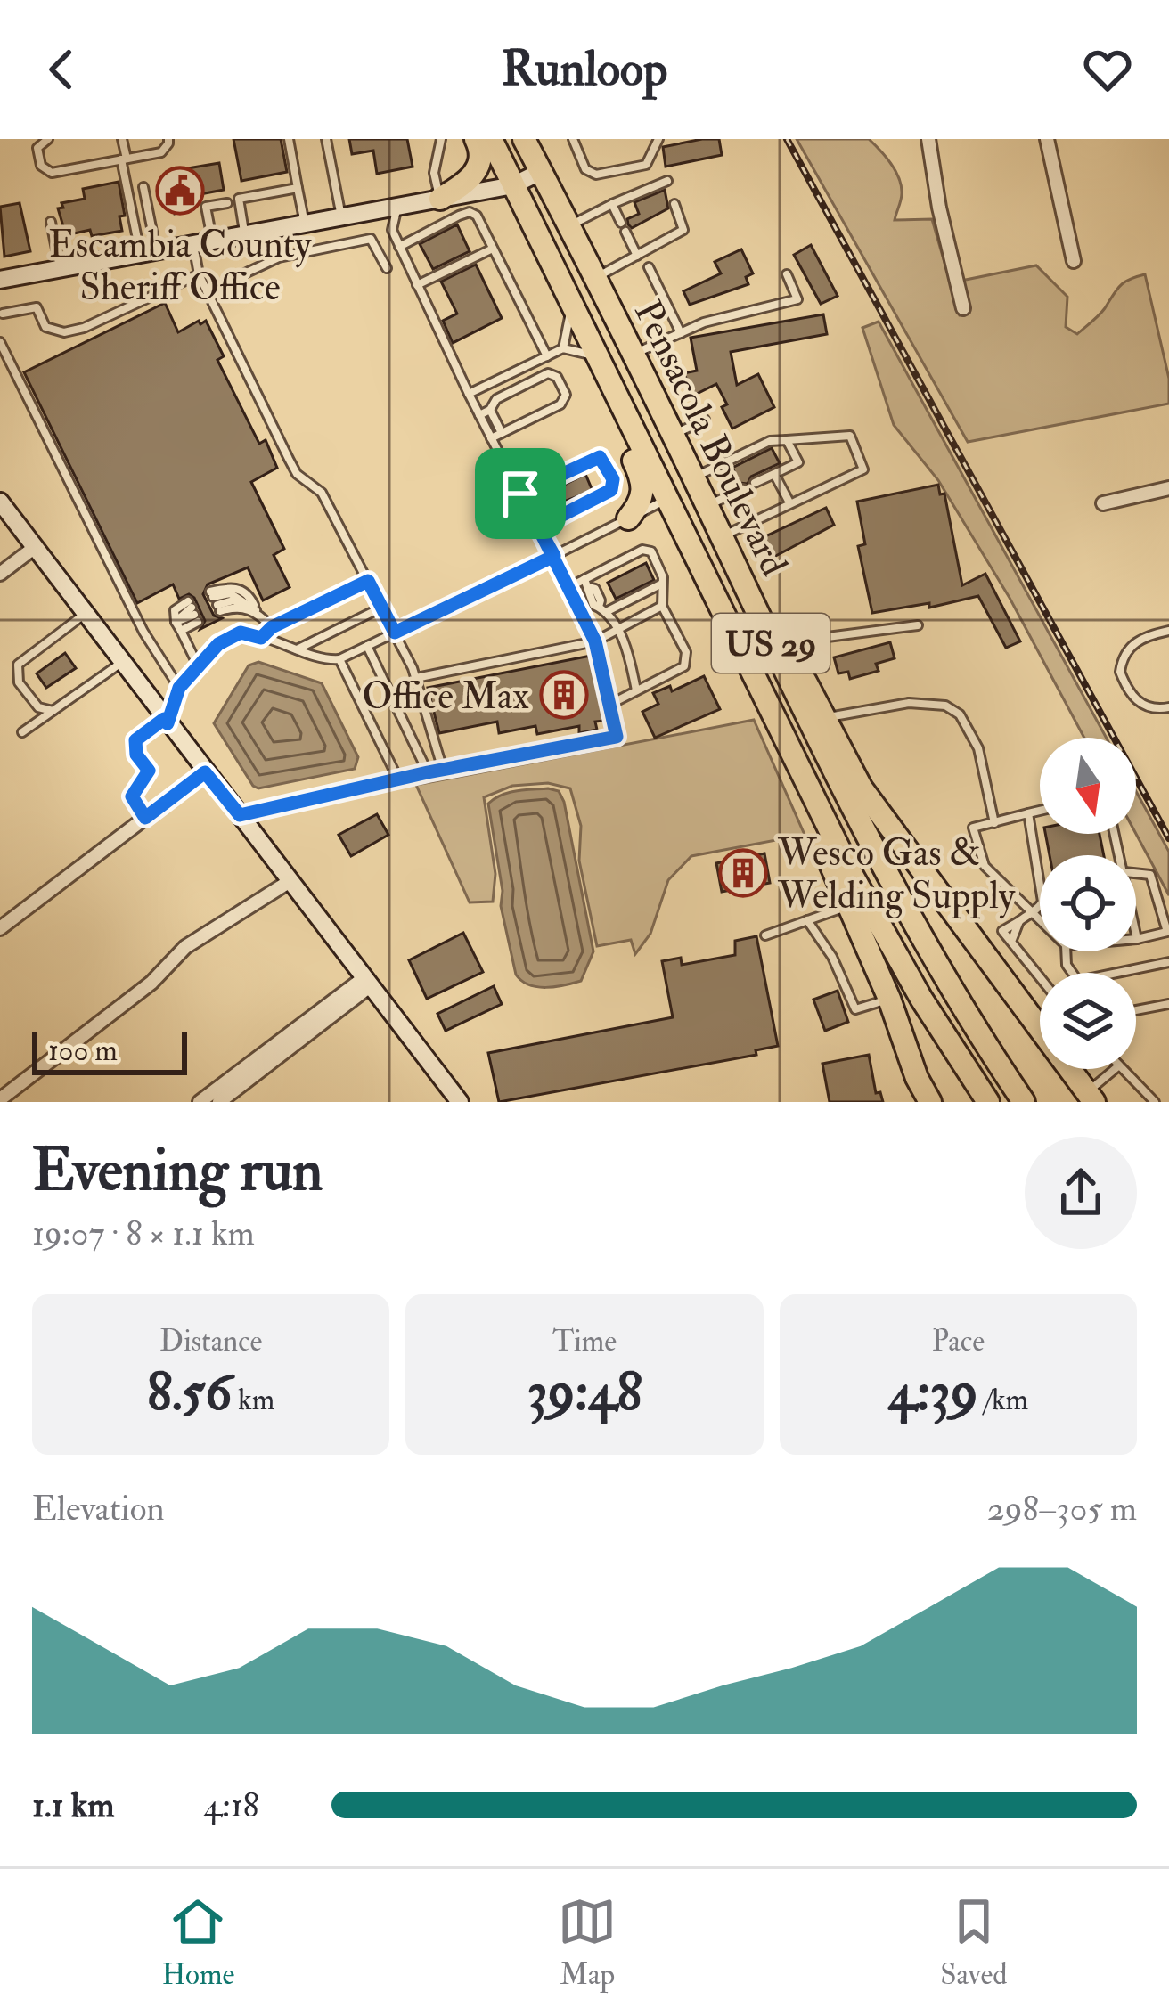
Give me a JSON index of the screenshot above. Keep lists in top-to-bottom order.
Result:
{
  "streets": {
    "highway": ["Pensacola Boulevard", "US 29"]
  },
  "places": {
    "public building": ["Escambia County Sheriff Office"],
    "building": ["Office Max", "Wesco Gas & Welding Supply"]
  },
  "scale_bar": "100 m",
  "north": "bottom",
  "page": {
    "header": "Runloop",
    "scale": "100 m",
    "heading": ["Evening run", "19:07 · 8 × 1.1 km"],
    "stats": [
      ["Distance", "8.56 km"],
      ["Time", "39:48"],
      ["Pace", "4:39 /km"]
    ],
    "chart": ["Elevation", "298–305 m"],
    "list": [
      {
        "name": "1.1 km",
        "note": "4:18"
      }
    ],
    "tabs": ["Home", "Map", "Saved"]
  }
}
